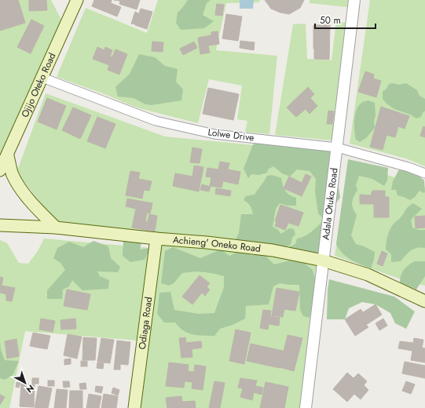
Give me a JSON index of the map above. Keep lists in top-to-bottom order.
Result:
{
  "streets": {
    "main road": ["Ojijo Oteko Road", "Achieng' Oneko Road", "Odiaga Road"],
    "street": ["Lolwe Drive", "Adala Otuko Road"]
  },
  "crossings": [
    ["Ojijo Oteko Road", "Lolwe Drive"],
    ["Lolwe Drive", "Adala Otuko Road"],
    ["Adala Otuko Road", "Achieng' Oneko Road"],
    ["Achieng' Oneko Road", "Odiaga Road"]
  ],
  "scale_bar": "50 m",
  "north": "bottom right"
}
